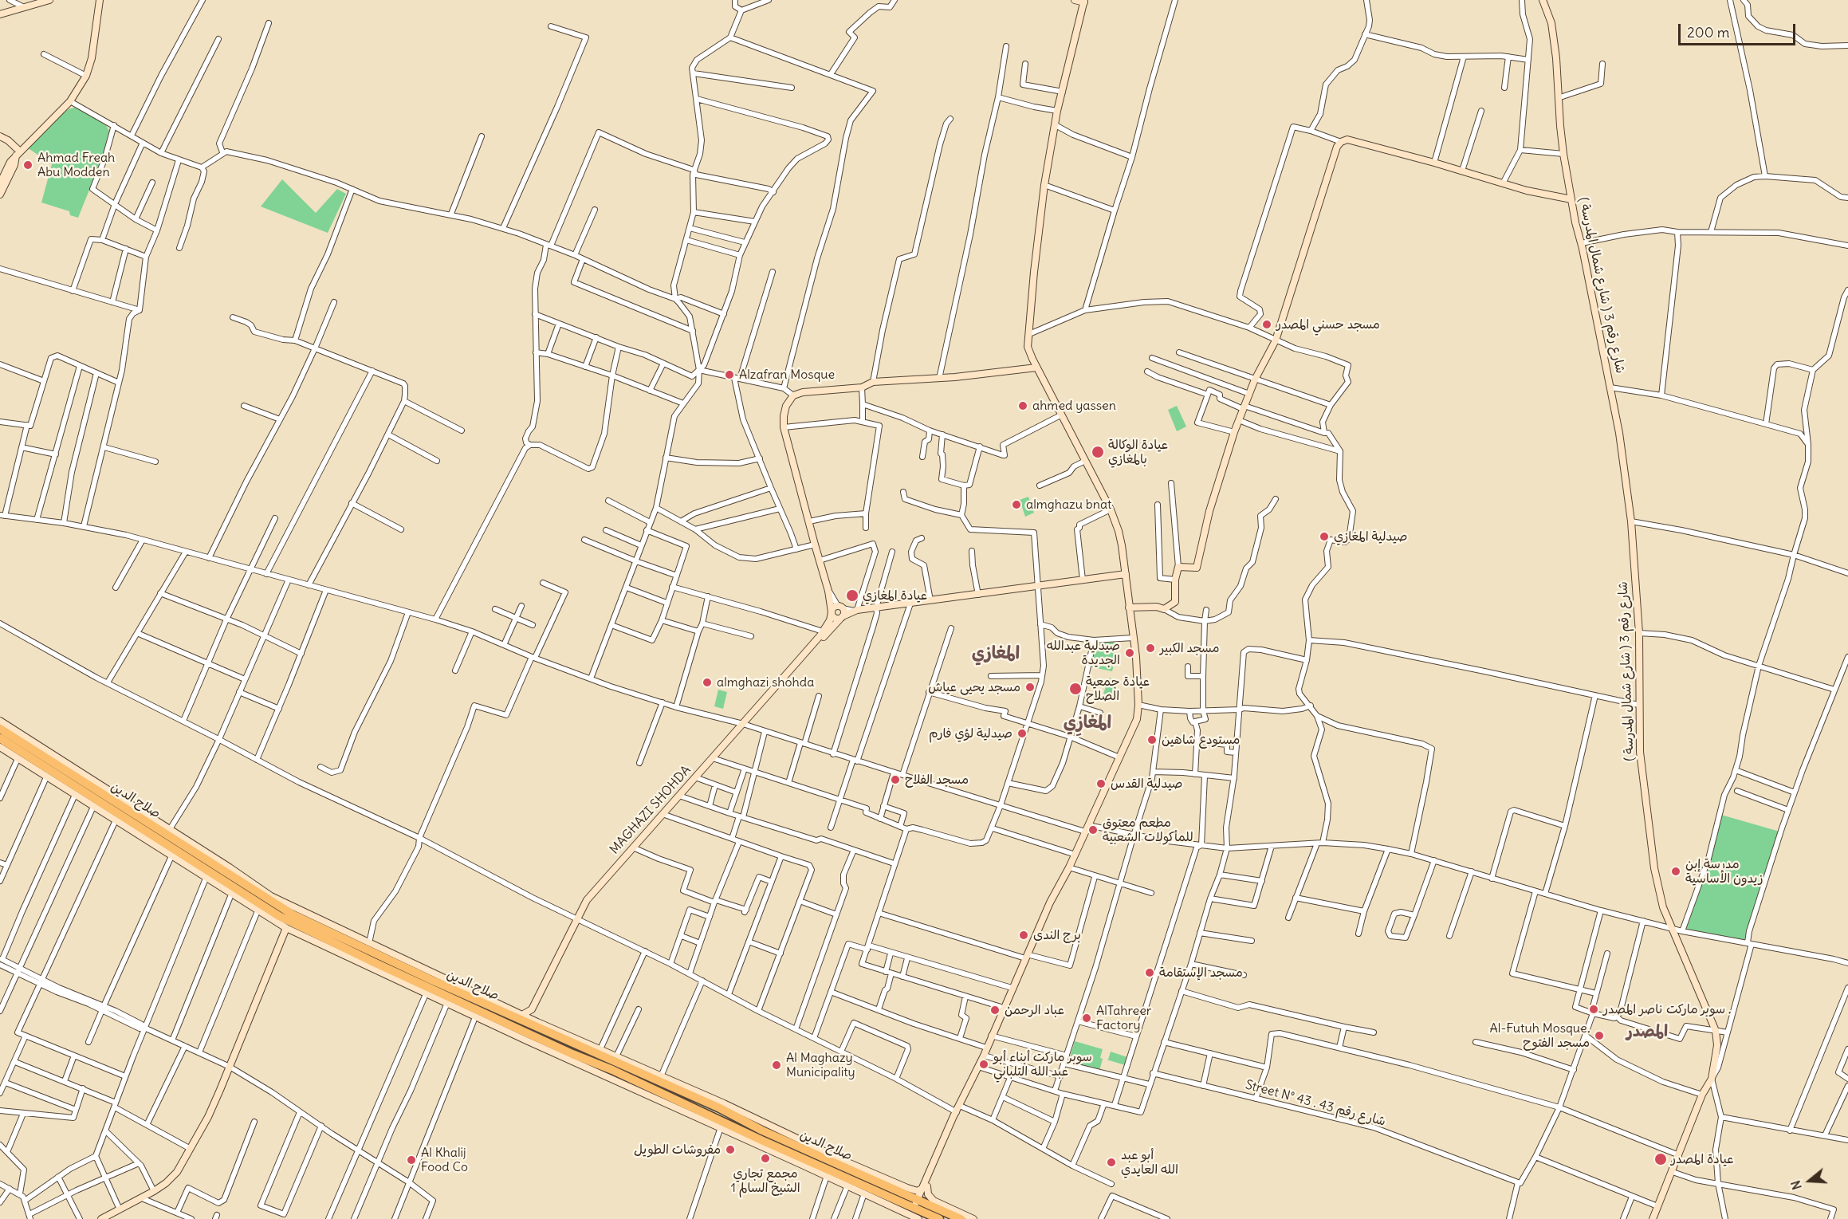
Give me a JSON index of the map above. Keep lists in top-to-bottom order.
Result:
{
  "streets": {
    "highway": ["صلاح الدين"],
    "street": ["شارع رقم 3 ( شارع شمال المدرسة )", "MAGHAZI SHOHDA", "Street N° 43 . شارع رقم 43"]
  },
  "crossings": [
    ["صلاح الدين", "MAGHAZI SHOHDA"]
  ],
  "districts": ["المغازي", "المغازِي", "المصدر"],
  "places": [
    "Ahmad Freah Abu Modden",
    "مسجد حسني المصدر",
    "Alzafran Mosque",
    "ahmed yassen",
    "عيادة الوكالة بالمغازي",
    "almghazu bnat",
    "صيدلية المغازي",
    "عيادة المغازي",
    "مسجد الكبير",
    "صيدلية عبدالله الجديدة",
    "almghazi shohda",
    "مسجد يحيى عياش",
    "عيادة جمعية الصلاح",
    "صيدلية لؤي فارم",
    "مستودع شاهين",
    "مسجد الفلاح",
    "صيدلية القدس",
    "مطعم معتوق للمأكولات الشعبية",
    "مدرسة إبن زيدون الأساسية",
    "برج الندى",
    "مسجد الإستقامة",
    "سوبر ماركت ناصر المصدر .",
    "عباد الرحمن",
    "AlTahreer Factory",
    "Al-Futuh Mosque. مسجد الفتوح",
    "سوبر ماركت أبناء أبو عبد الله التلباني",
    "Al Maghazy Municipality",
    "مفروشات الطويل",
    "مجمع تجاري الشيخ السالم 1",
    "عيادة المصدر",
    "Al Khalij Food Co",
    "أبو عبد الله العايدي"
  ],
  "scale_bar": "200 m",
  "north": "left"
}
